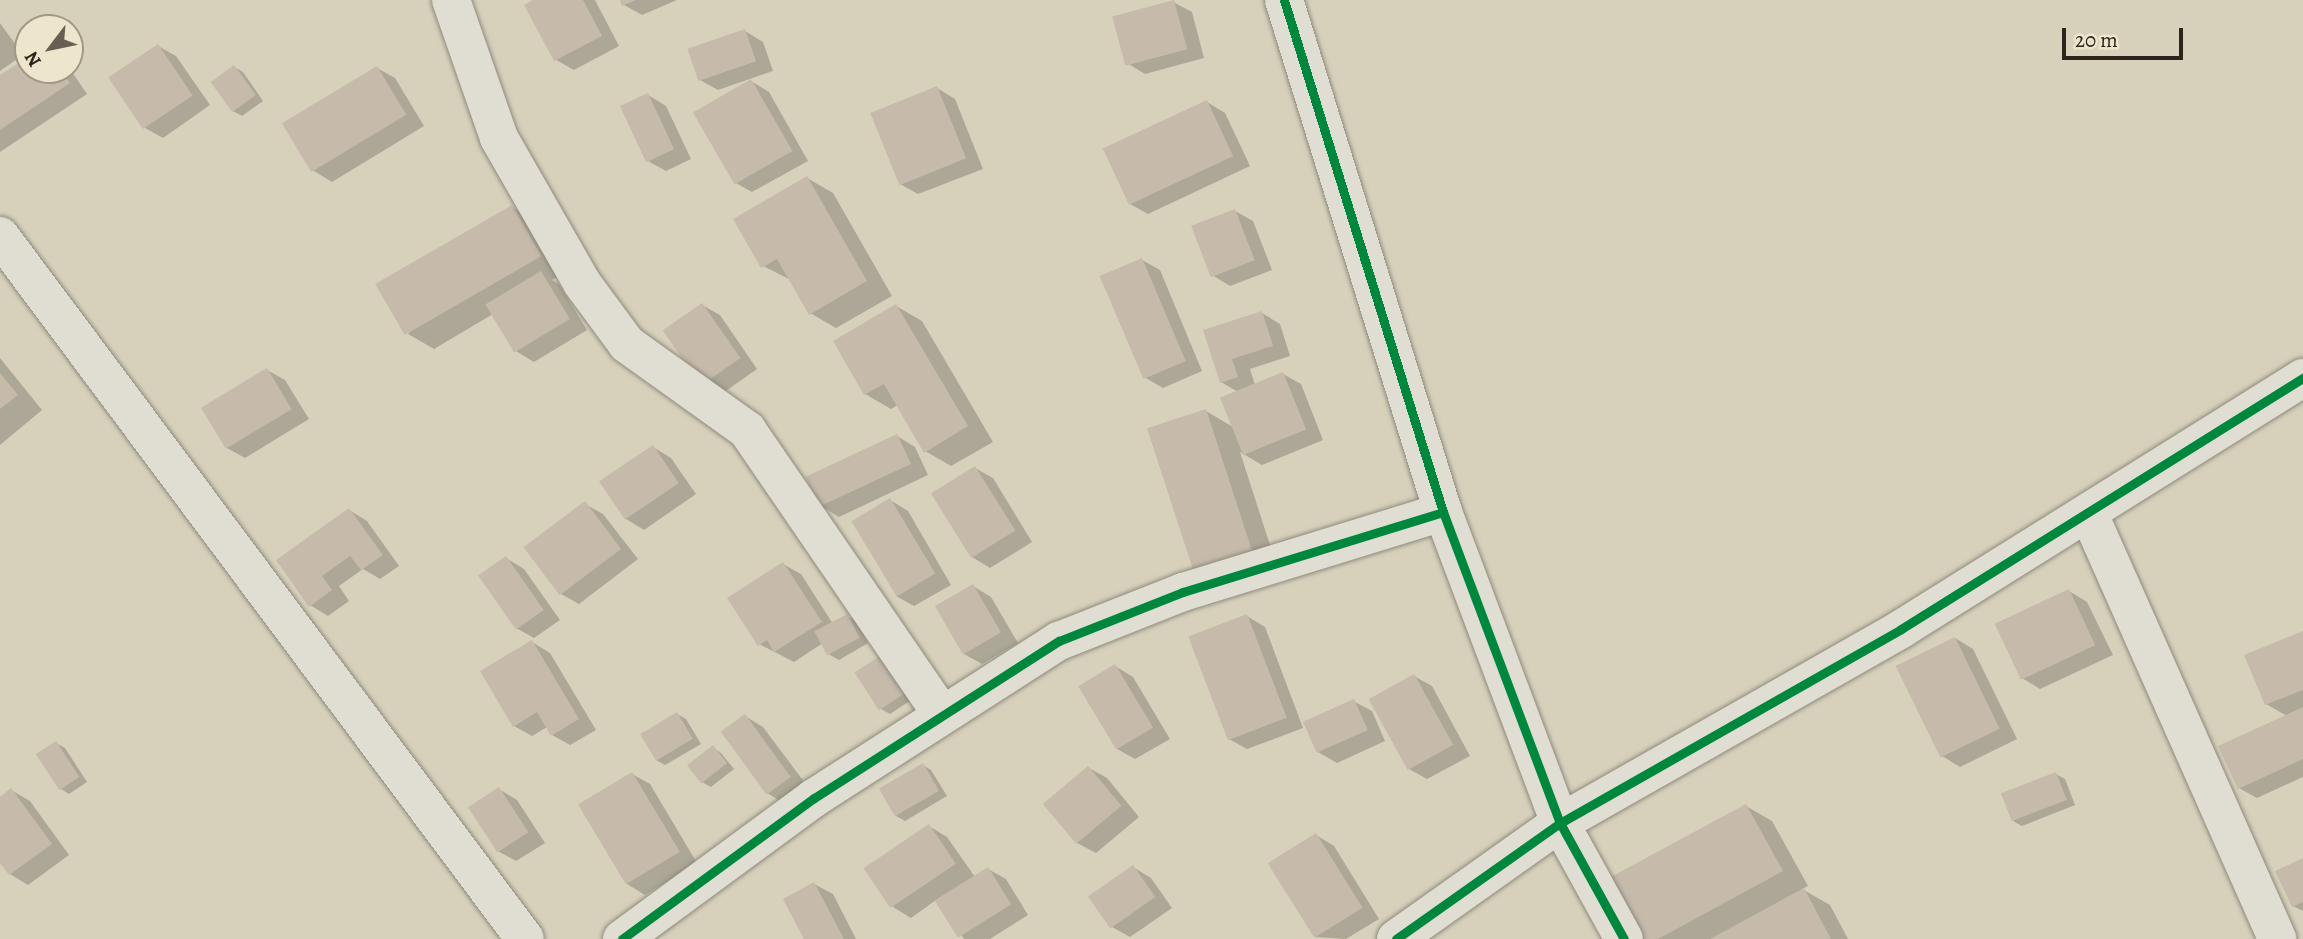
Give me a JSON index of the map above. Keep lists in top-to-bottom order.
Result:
{
  "scale_bar": "20 m",
  "north": "bottom left"
}
